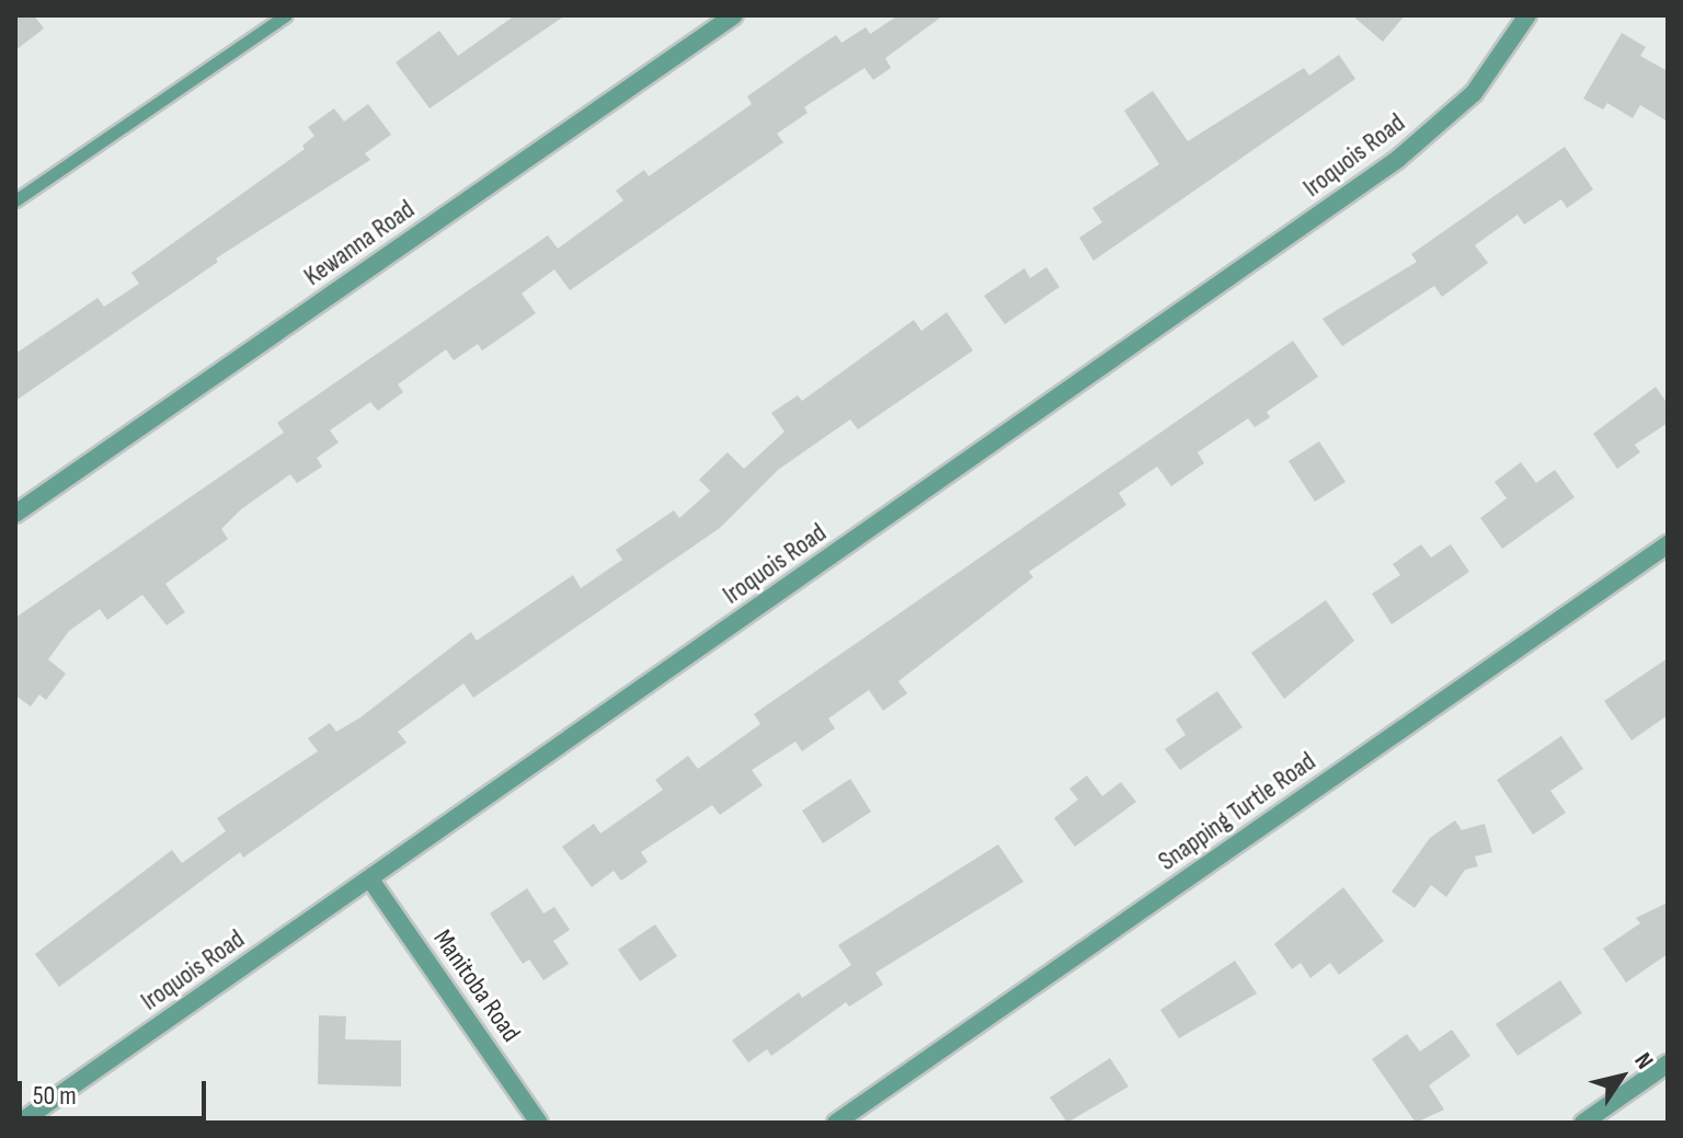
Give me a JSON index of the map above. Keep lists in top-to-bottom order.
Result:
{
  "streets": {
    "street": [
      "Iroquois Road",
      "Kewanna Road",
      "Snapping Turtle Road",
      "Manitoba Road"
    ]
  },
  "crossings": [
    ["Iroquois Road", "Manitoba Road"]
  ],
  "scale_bar": "50 m",
  "north": "top right"
}
